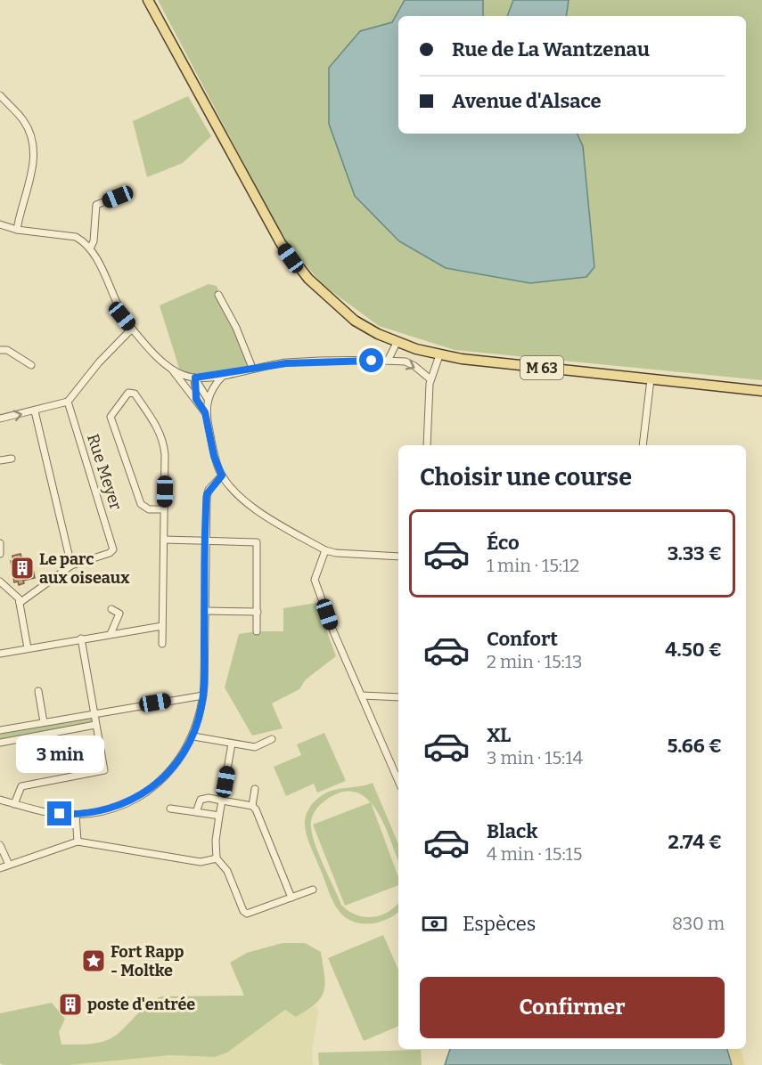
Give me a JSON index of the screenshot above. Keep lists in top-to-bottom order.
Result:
{
  "streets": {
    "main road": ["M 63"],
    "street": ["Rue Meyer"]
  },
  "places": {
    "building": ["Le parc aux oiseaux", "poste d'entrée"],
    "place": ["Fort Rapp - Moltke"]
  },
  "page": {
    "banner": ["Rue de La Wantzenau", "Avenue d'Alsace"],
    "heading": "Choisir une course",
    "list": [
      {
        "name": "Éco",
        "note": "1 min · 15:12",
        "value": "3.33 €"
      },
      {
        "name": "Confort",
        "note": "2 min · 15:13",
        "value": "4.50 €"
      },
      {
        "name": "XL",
        "note": "3 min · 15:14",
        "value": "5.66 €"
      },
      {
        "name": "Black",
        "note": "4 min · 15:15",
        "value": "2.74 €"
      }
    ],
    "bubble": "3 min",
    "pay": ["Espèces", "830 m"],
    "buttons": "Confirmer"
  }
}
